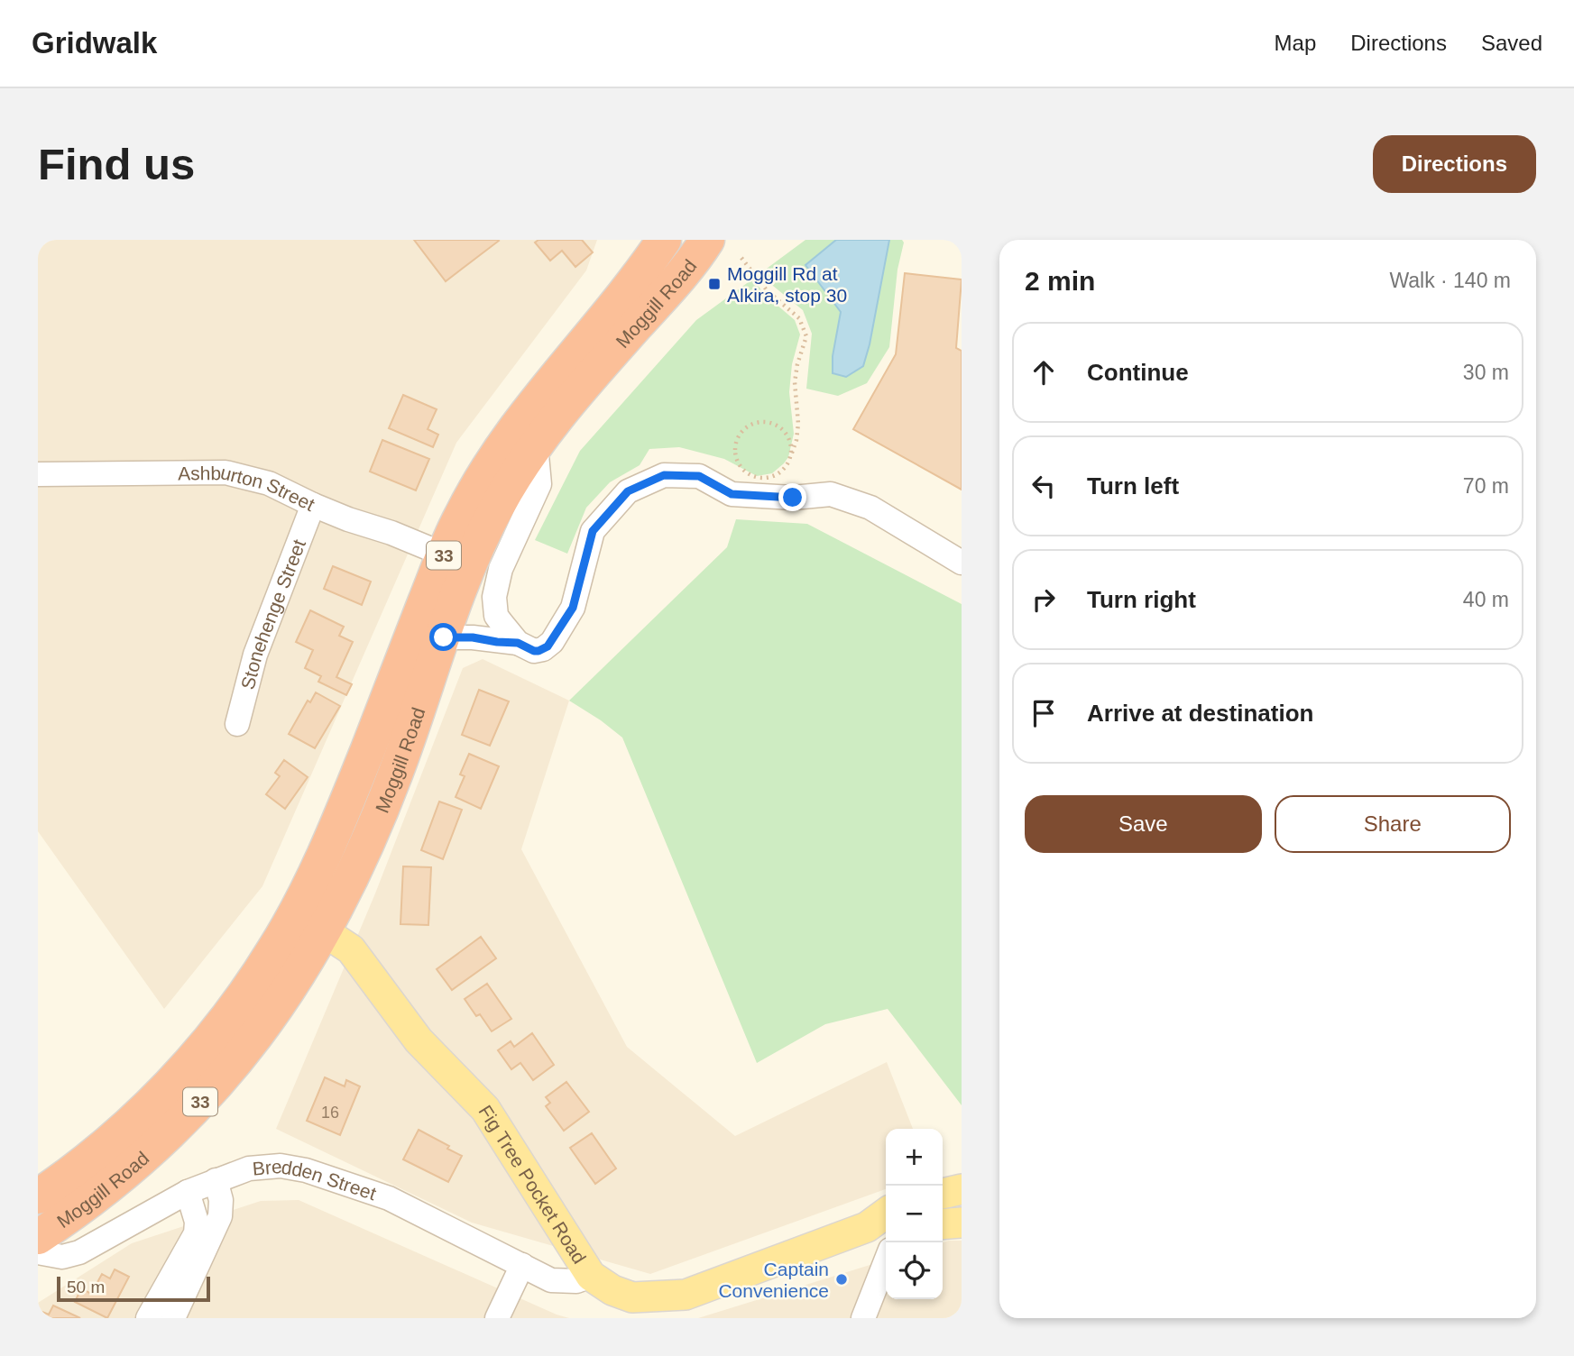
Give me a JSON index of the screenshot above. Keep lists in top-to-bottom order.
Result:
{
  "streets": {
    "highway": ["Moggill Road", "33"],
    "main road": ["Fig Tree Pocket Road"],
    "street": ["Ashburton Street", "Stonehenge Street", "Bredden Street"]
  },
  "crossings": [
    ["Moggill Road", "Ashburton Street"],
    ["Moggill Road", "Fig Tree Pocket Road"],
    ["Ashburton Street", "Stonehenge Street"],
    ["Bredden Street", "Fig Tree Pocket Road"]
  ],
  "places": {
    "transit": ["Moggill Rd at Alkira, stop 30"],
    "other": ["Captain Convenience"]
  },
  "house_numbers": ["16"],
  "scale_bar": "50 m",
  "page": {
    "header": "Gridwalk",
    "nav": ["Map", "Directions", "Saved"],
    "buttons": [
      "Directions",
      ["Save", "Share"]
    ],
    "title": "Find us",
    "heading": ["2 min", "Walk · 140 m"],
    "list": [
      ["Continue", "30 m"],
      ["Turn left", "70 m"],
      ["Turn right", "40 m"],
      "Arrive at destination"
    ],
    "map_buttons": ["+", "−"],
    "scale": "50 m"
  }
}
